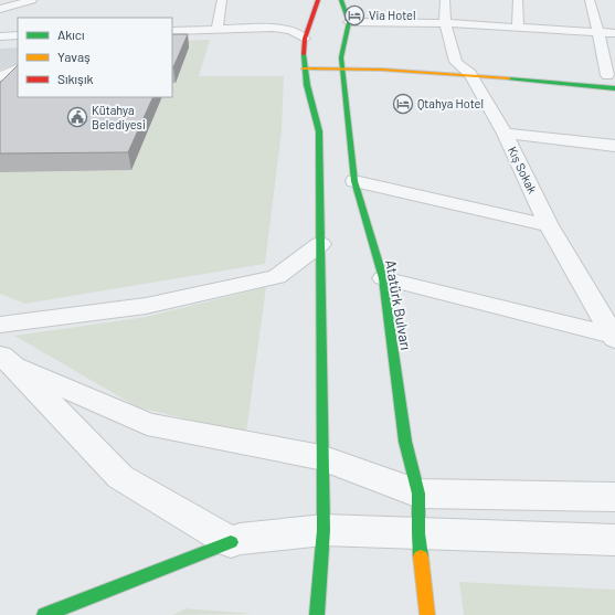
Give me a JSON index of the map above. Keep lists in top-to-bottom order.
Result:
{
  "streets": {
    "main road": ["Atatürk Bulvarı"],
    "street": ["Kış Sokak"]
  },
  "places": {
    "hotel": ["Via Hotel", "Qtahya Hotel"],
    "public building": ["Kütahya Belediyesi"]
  },
  "legend": ["Akıcı", "Yavaş", "Sıkışık"]
}
